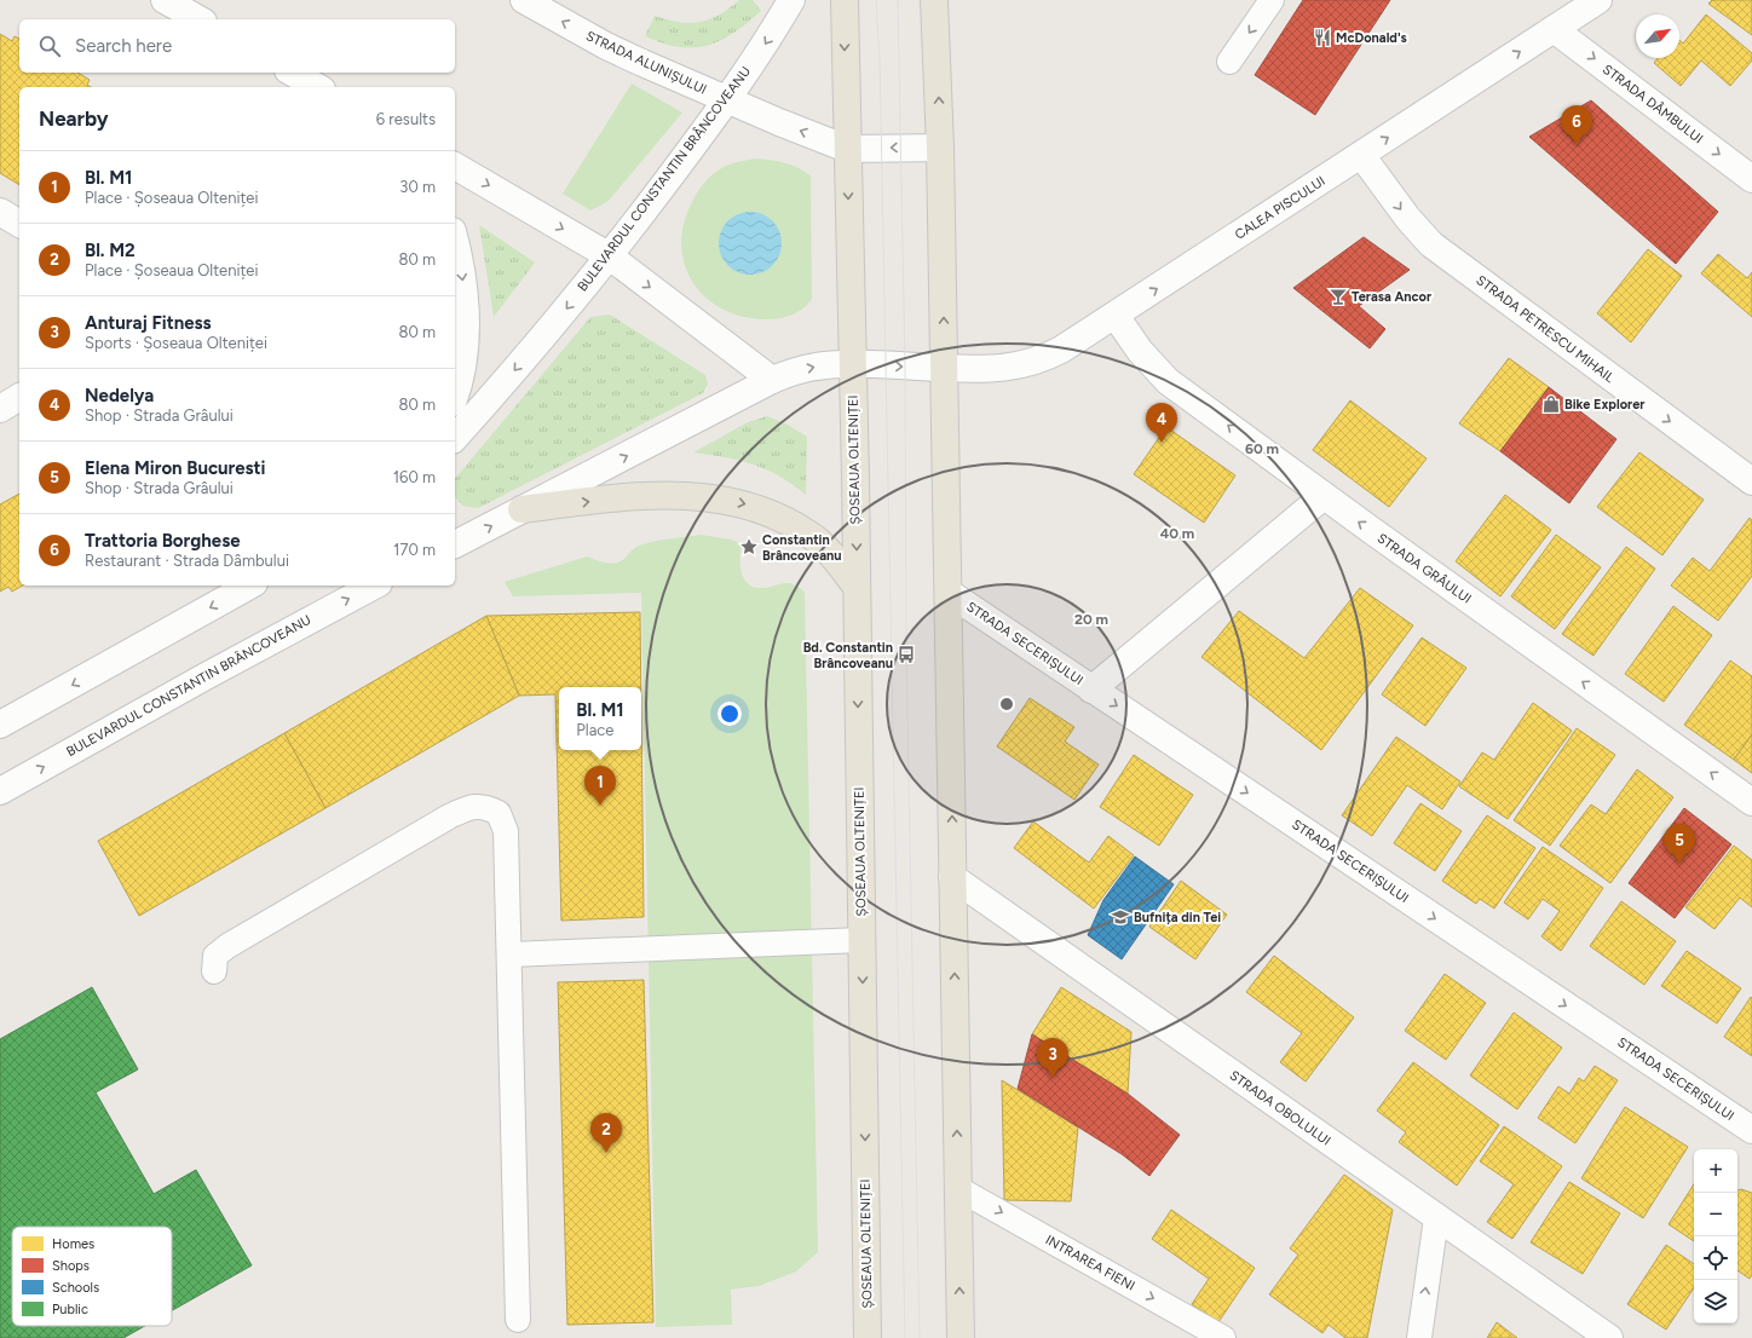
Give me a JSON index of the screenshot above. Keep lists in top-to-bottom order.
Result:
{
  "streets": {
    "main road": ["ȘOSEAUA OLTENIȚEI"],
    "street": [
      "STRADA ALUNIȘULUI",
      "STRADA DÂMBULUI",
      "BULEVARDUL CONSTANTIN BRÂNCOVEANU",
      "CALEA PISCULUI",
      "STRADA PETRESCU MIHAIL",
      "STRADA GRÂULUI",
      "STRADA SECERIȘULUI",
      "STRADA OBOLULUI"
    ],
    "lane": ["INTRAREA FIENI"]
  },
  "crossings": [
    ["STRADA ALUNIȘULUI", "BULEVARDUL CONSTANTIN BRÂNCOVEANU"],
    ["STRADA ALUNIȘULUI", "ȘOSEAUA OLTENIȚEI"],
    ["STRADA DÂMBULUI", "CALEA PISCULUI"],
    ["CALEA PISCULUI", "STRADA PETRESCU MIHAIL"],
    ["CALEA PISCULUI", "STRADA GRÂULUI"]
  ],
  "one_way": [
    "STRADA DÂMBULUI",
    "CALEA PISCULUI",
    "STRADA PETRESCU MIHAIL",
    "STRADA GRÂULUI",
    "STRADA SECERIȘULUI",
    "INTRAREA FIENI"
  ],
  "places": {
    "restaurant": ["McDonald's"],
    "bar": ["Terasa Ancor"],
    "shop": ["Bike Explorer"],
    "place": ["Constantin Brâncoveanu"],
    "bus stop": ["Bd. Constantin Brâncoveanu"],
    "school or university": ["Bufnița din Tei"]
  },
  "legend": [
    "Homes",
    "Shops",
    "Schools",
    "Public"
  ],
  "north": "top right",
  "page": {
    "search": "Search here",
    "heading": ["Nearby", "6 results"],
    "pins": [
      "6",
      "4",
      "1",
      "5",
      "3",
      "2"
    ],
    "list": [
      {
        "mark": "1",
        "name": "Bl. M1",
        "note": "Place · Șoseaua Olteniței",
        "value": "30 m"
      },
      {
        "mark": "2",
        "name": "Bl. M2",
        "note": "Place · Șoseaua Olteniței",
        "value": "80 m"
      },
      {
        "mark": "3",
        "name": "Anturaj Fitness",
        "note": "Sports · Șoseaua Olteniței",
        "value": "80 m"
      },
      {
        "mark": "4",
        "name": "Nedelya",
        "note": "Shop · Strada Grâului",
        "value": "80 m"
      },
      {
        "mark": "5",
        "name": "Elena Miron Bucuresti",
        "note": "Shop · Strada Grâului",
        "value": "160 m"
      },
      {
        "mark": "6",
        "name": "Trattoria Borghese",
        "note": "Restaurant · Strada Dâmbului",
        "value": "170 m"
      }
    ],
    "popup": ["Bl. M1", "Place"],
    "map_buttons": ["+", "−"]
  },
  "rings": ["60 m", "40 m", "20 m"]
}
